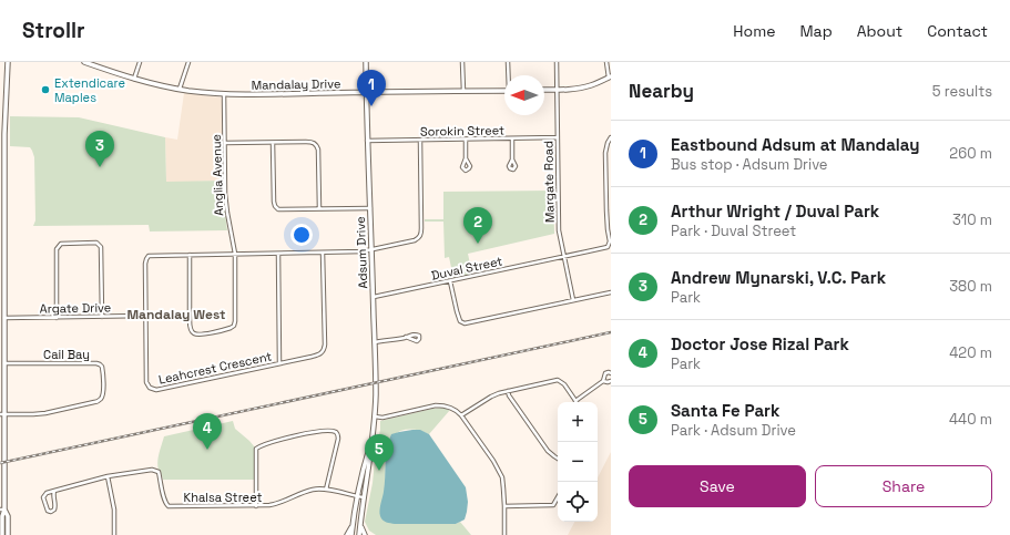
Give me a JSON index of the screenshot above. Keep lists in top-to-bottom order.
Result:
{
  "streets": {
    "street": [
      "Mandalay Drive",
      "Sorokin Street",
      "Anglia Avenue",
      "Margate Road",
      "Adsum Drive",
      "Duval Street",
      "Argate Drive",
      "Cail Bay",
      "Leahcrest Crescent",
      "Khalsa Street"
    ]
  },
  "crossings": [
    ["Mandalay Drive", "Anglia Avenue"],
    ["Mandalay Drive", "Adsum Drive"],
    ["Sorokin Street", "Margate Road"],
    ["Sorokin Street", "Adsum Drive"],
    ["Sorokin Street", "Leahcrest Crescent"],
    ["Anglia Avenue", "Leahcrest Crescent"],
    ["Margate Road", "Duval Street"],
    ["Adsum Drive", "Duval Street"],
    ["Adsum Drive", "Leahcrest Crescent"],
    ["Adsum Drive", "Khalsa Street"],
    ["Argate Drive", "Leahcrest Crescent"]
  ],
  "districts": ["Mandalay West"],
  "places": ["Extendicare Maples"],
  "north": "left",
  "page": {
    "header": "Strollr",
    "nav": [
      "Home",
      "Map",
      "About",
      "Contact"
    ],
    "heading": ["Nearby", "5 results"],
    "pins": [
      "1",
      "3",
      "2",
      "4",
      "5"
    ],
    "list": [
      {
        "mark": "1",
        "name": "Eastbound Adsum at Mandalay",
        "note": "Bus stop · Adsum Drive",
        "value": "260 m"
      },
      {
        "mark": "2",
        "name": "Arthur Wright / Duval Park",
        "note": "Park · Duval Street",
        "value": "310 m"
      },
      {
        "mark": "3",
        "name": "Andrew Mynarski, V.C. Park",
        "note": "Park",
        "value": "380 m"
      },
      {
        "mark": "4",
        "name": "Doctor Jose Rizal Park",
        "note": "Park",
        "value": "420 m"
      },
      {
        "mark": "5",
        "name": "Santa Fe Park",
        "note": "Park · Adsum Drive",
        "value": "440 m"
      }
    ],
    "map_buttons": ["+", "−"],
    "buttons": ["Save", "Share"]
  }
}
